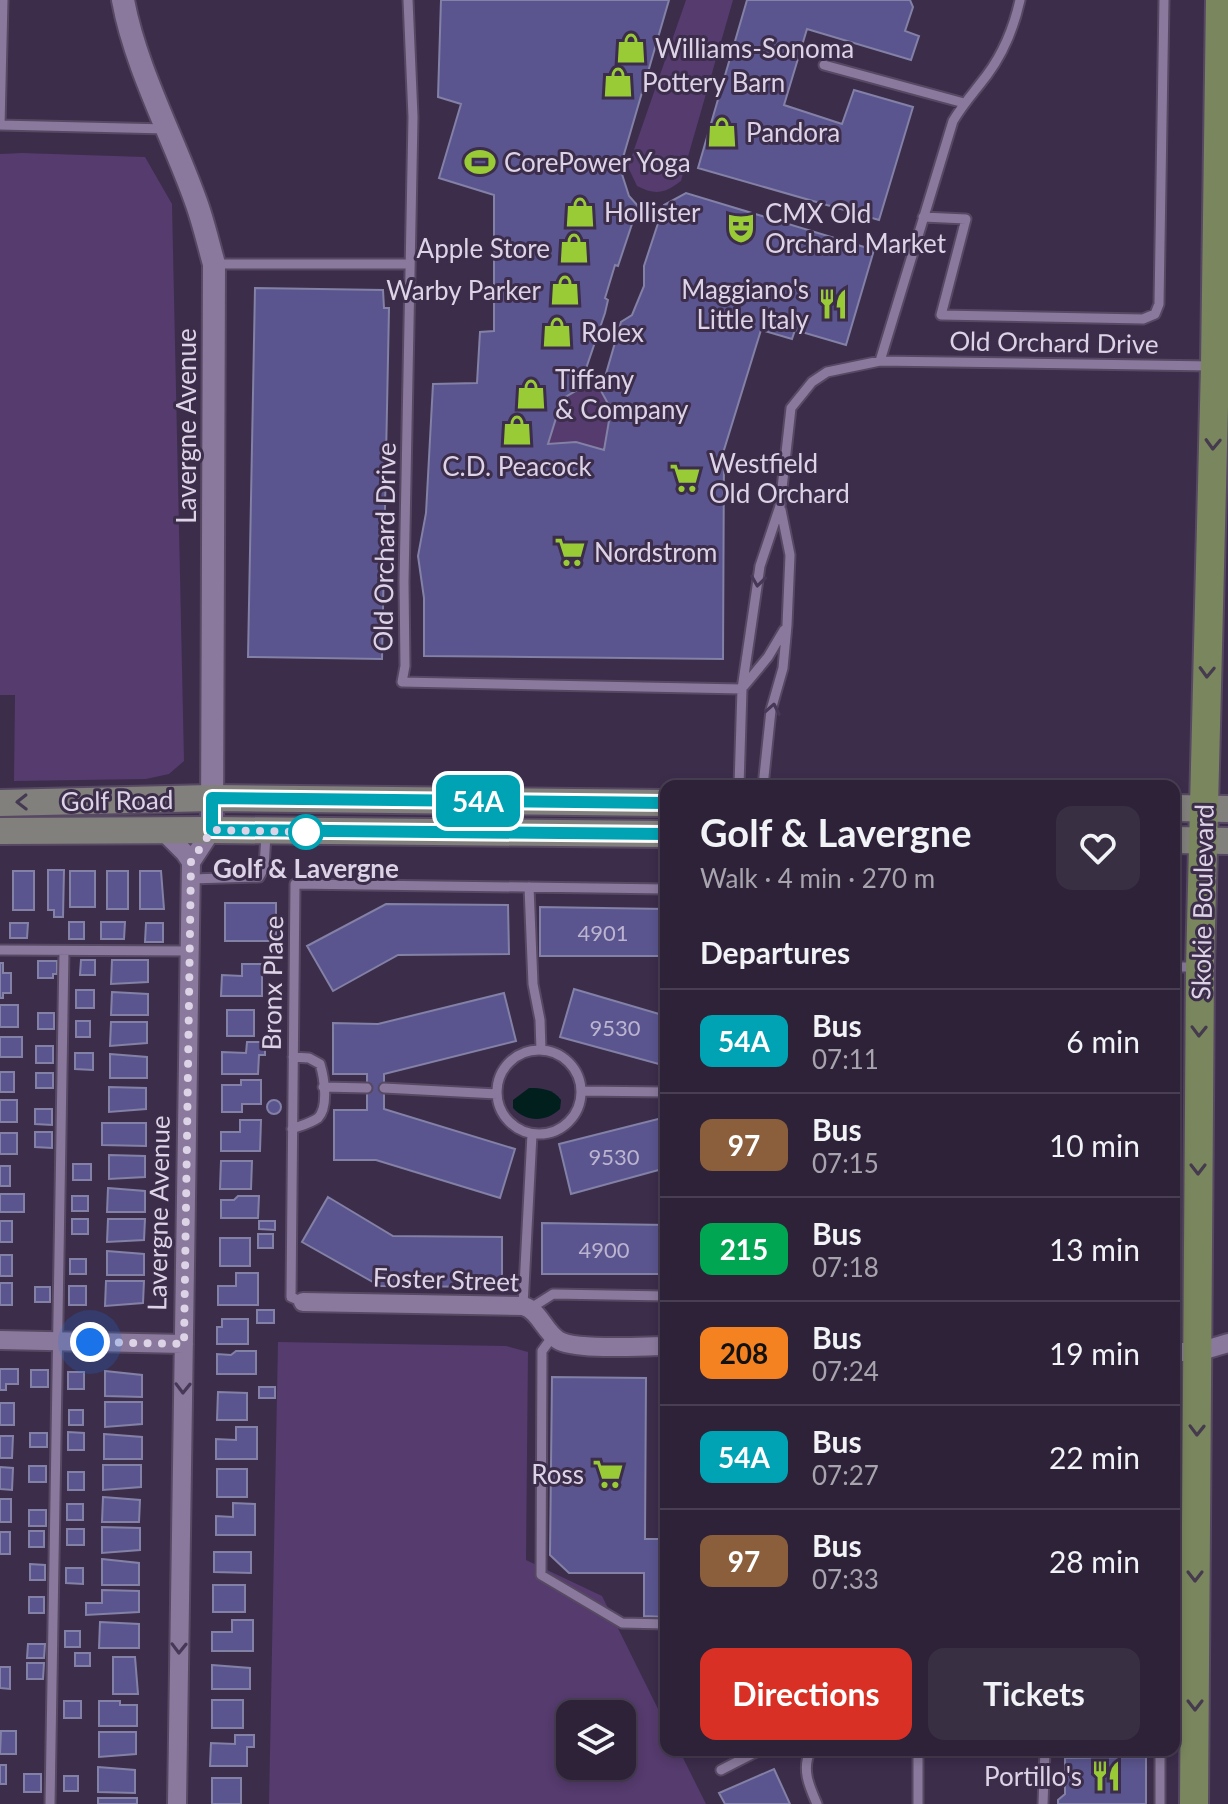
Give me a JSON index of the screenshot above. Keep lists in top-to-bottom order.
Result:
{
  "streets": {
    "main road": ["Golf Road", "Skokie Boulevard"],
    "street": ["Lavergne Avenue", "Foster Street"],
    "lane": ["Old Orchard Drive", "Bronx Place"]
  },
  "crossings": [
    ["Old Orchard Drive", "Skokie Boulevard"],
    ["Lavergne Avenue", "Golf Road"],
    ["Bronx Place", "Foster Street"]
  ],
  "one_way": ["Skokie Boulevard"],
  "places": {
    "shop": [
      "Williams-Sonoma",
      "Pottery Barn",
      "Pandora",
      "Hollister",
      "Apple Store",
      "Warby Parker",
      "Rolex",
      "Tiffany & Company",
      "C.D. Peacock"
    ],
    "sports": ["CorePower Yoga"],
    "theatre": ["CMX Old Orchard Market"],
    "restaurant": ["Maggiano's Little Italy", "Portillo's"],
    "supermarket": ["Westfield Old Orchard", "Nordstrom", "Ross"],
    "other": ["Golf & Lavergne"]
  },
  "lines": ["bus line 54A"],
  "house_numbers": [
    "4901",
    "9530",
    "9530",
    "4900"
  ],
  "page": {
    "on_map": "54A",
    "heading": [
      ["Golf & Lavergne", "Walk · 4 min · 270 m"],
      "Departures"
    ],
    "list": [
      {
        "mark": "54A",
        "name": "Bus",
        "note": "07:11",
        "value": "6 min"
      },
      {
        "mark": "97",
        "name": "Bus",
        "note": "07:15",
        "value": "10 min"
      },
      {
        "mark": "215",
        "name": "Bus",
        "note": "07:18",
        "value": "13 min"
      },
      {
        "mark": "208",
        "name": "Bus",
        "note": "07:24",
        "value": "19 min"
      },
      {
        "mark": "54A",
        "name": "Bus",
        "note": "07:27",
        "value": "22 min"
      },
      {
        "mark": "97",
        "name": "Bus",
        "note": "07:33",
        "value": "28 min"
      }
    ],
    "buttons": ["Directions", "Tickets"]
  }
}
